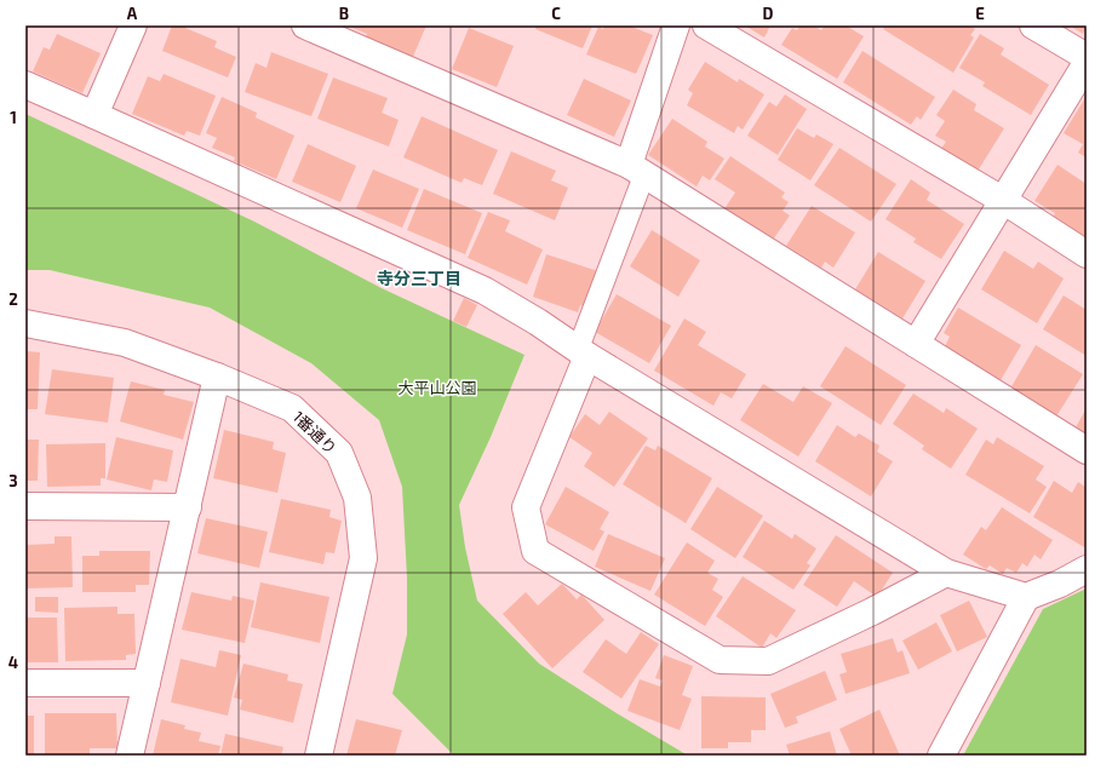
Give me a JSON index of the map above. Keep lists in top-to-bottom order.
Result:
{
  "streets": {
    "street": ["1番通り"]
  },
  "districts": ["寺分三丁目"],
  "parks": ["大平山公園"],
  "grid": {
    "columns": [
      "A",
      "B",
      "C",
      "D",
      "E"
    ],
    "rows": [
      "1",
      "2",
      "3",
      "4"
    ]
  }
}
